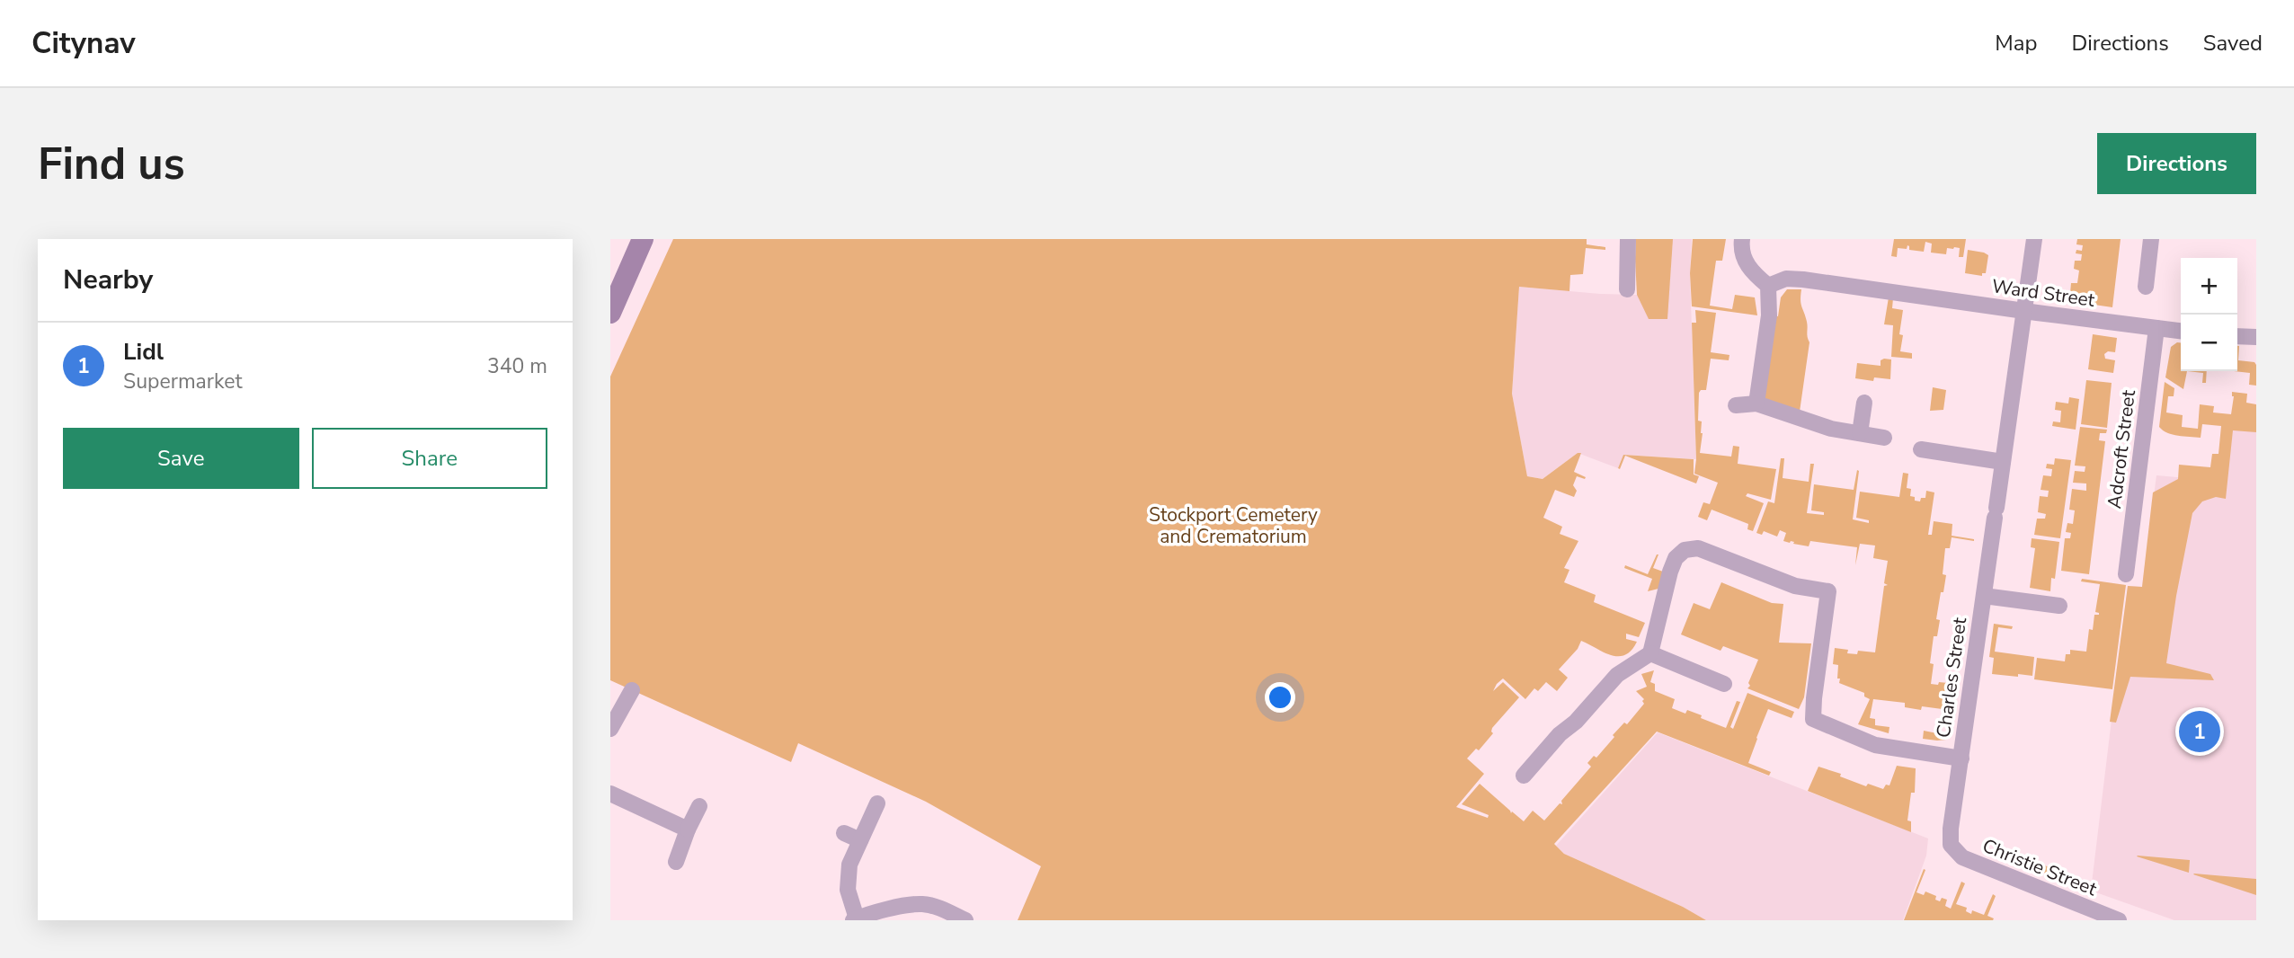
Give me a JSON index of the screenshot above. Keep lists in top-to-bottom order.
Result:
{
  "streets": {
    "street": [
      "Ward Street",
      "Adcroft Street",
      "Charles Street",
      "Christie Street"
    ]
  },
  "crossings": [
    ["Ward Street", "Adcroft Street"],
    ["Ward Street", "Charles Street"],
    ["Charles Street", "Christie Street"]
  ],
  "parks": ["Stockport Cemetery and Crematorium"],
  "page": {
    "header": "Citynav",
    "nav": ["Map", "Directions", "Saved"],
    "buttons": [
      "Directions",
      ["Save", "Share"]
    ],
    "title": "Find us",
    "heading": "Nearby",
    "map_buttons": ["+", "−"],
    "list": [
      {
        "mark": "1",
        "name": "Lidl",
        "note": "Supermarket",
        "value": "340 m"
      }
    ],
    "pins": "1"
  }
}
